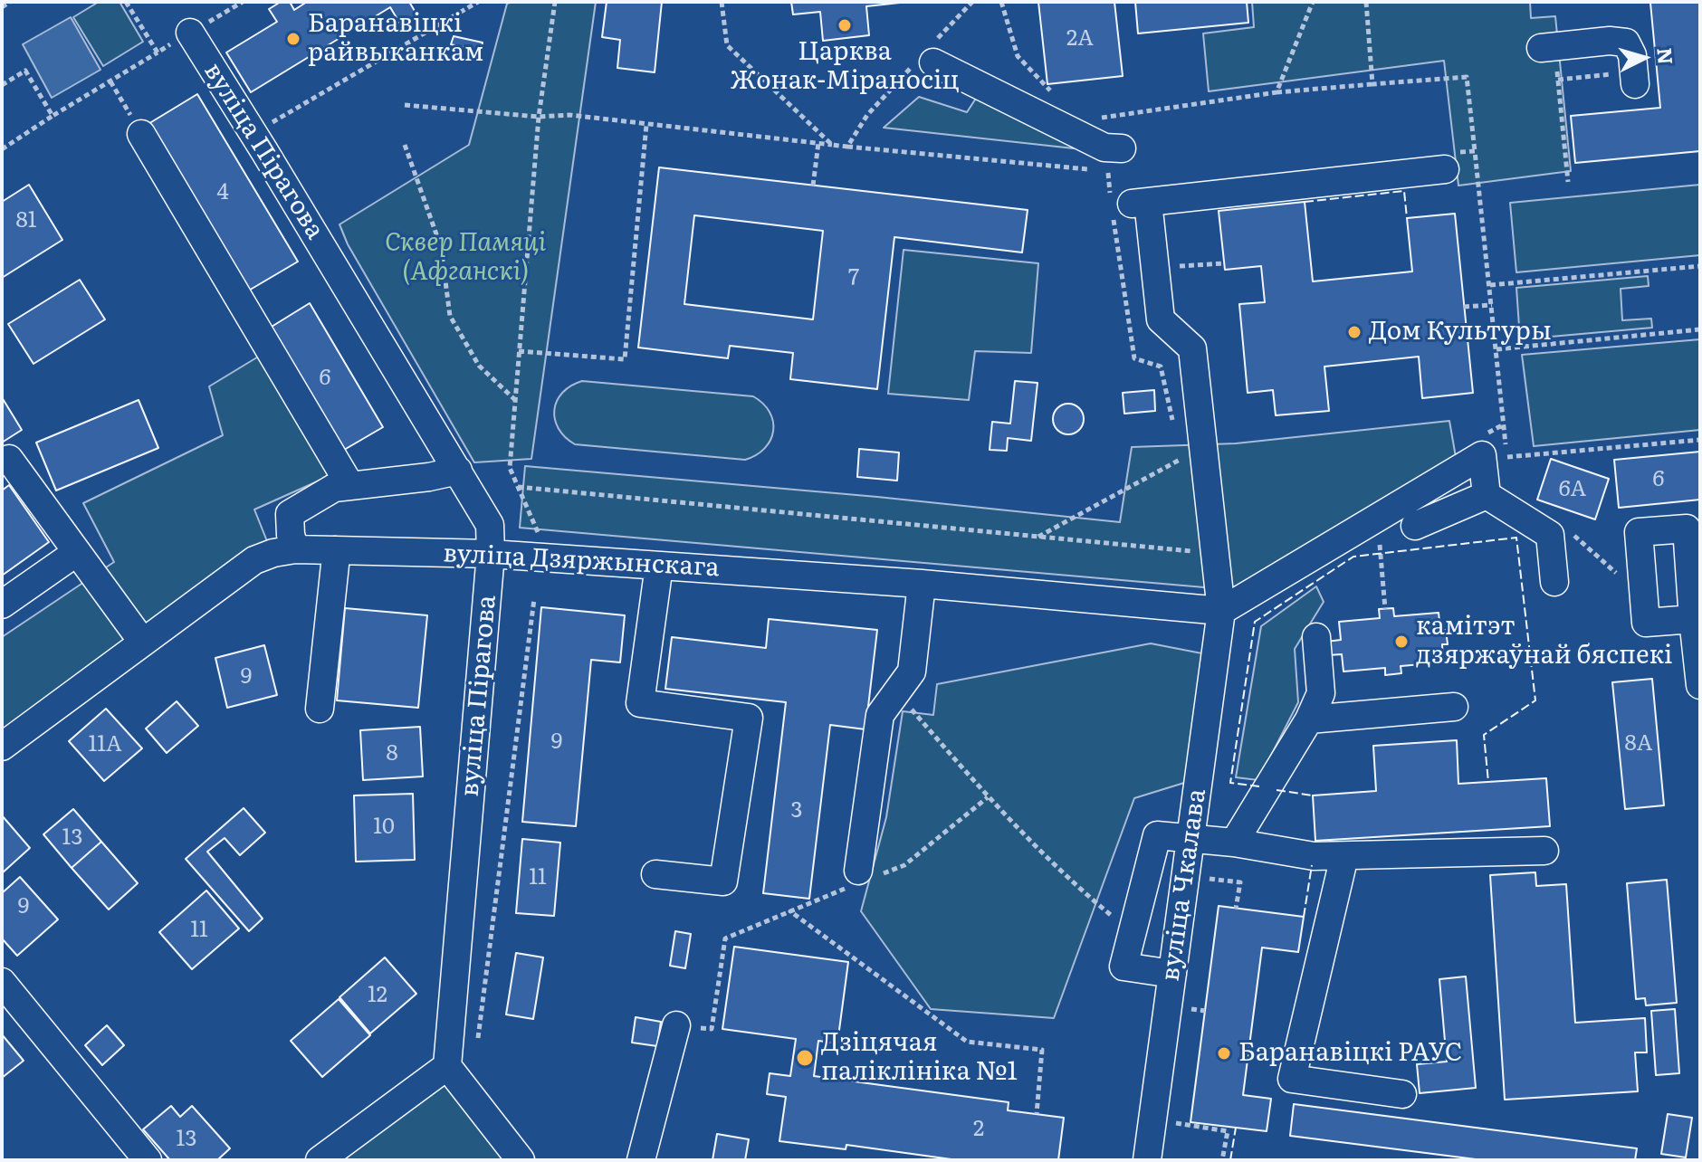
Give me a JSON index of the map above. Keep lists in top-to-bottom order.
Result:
{
  "streets": {
    "street": ["вуліца Пірагова", "вуліца Дзяржынскага", "вуліца Чкалава"]
  },
  "crossings": [
    ["вуліца Пірагова", "вуліца Дзяржынскага"],
    ["вуліца Дзяржынскага", "вуліца Чкалава"]
  ],
  "parks": ["Сквер Памяці (Афганскі)"],
  "places": [
    "Царква Жонак-Міраносіц",
    "Баранавіцкі райвыканкам",
    "Дом Культуры",
    "камітэт дзяржаўнай бяспекі",
    "Баранавіцкі РАУС",
    "Дзіцячая паліклініка №1"
  ],
  "house_numbers": [
    "2А",
    "4",
    "81",
    "7",
    "6",
    "6",
    "6А",
    "9",
    "9",
    "8А",
    "11А",
    "8",
    "3",
    "10",
    "13",
    "11",
    "9",
    "11",
    "12",
    "2",
    "13"
  ],
  "north": "right"
}
